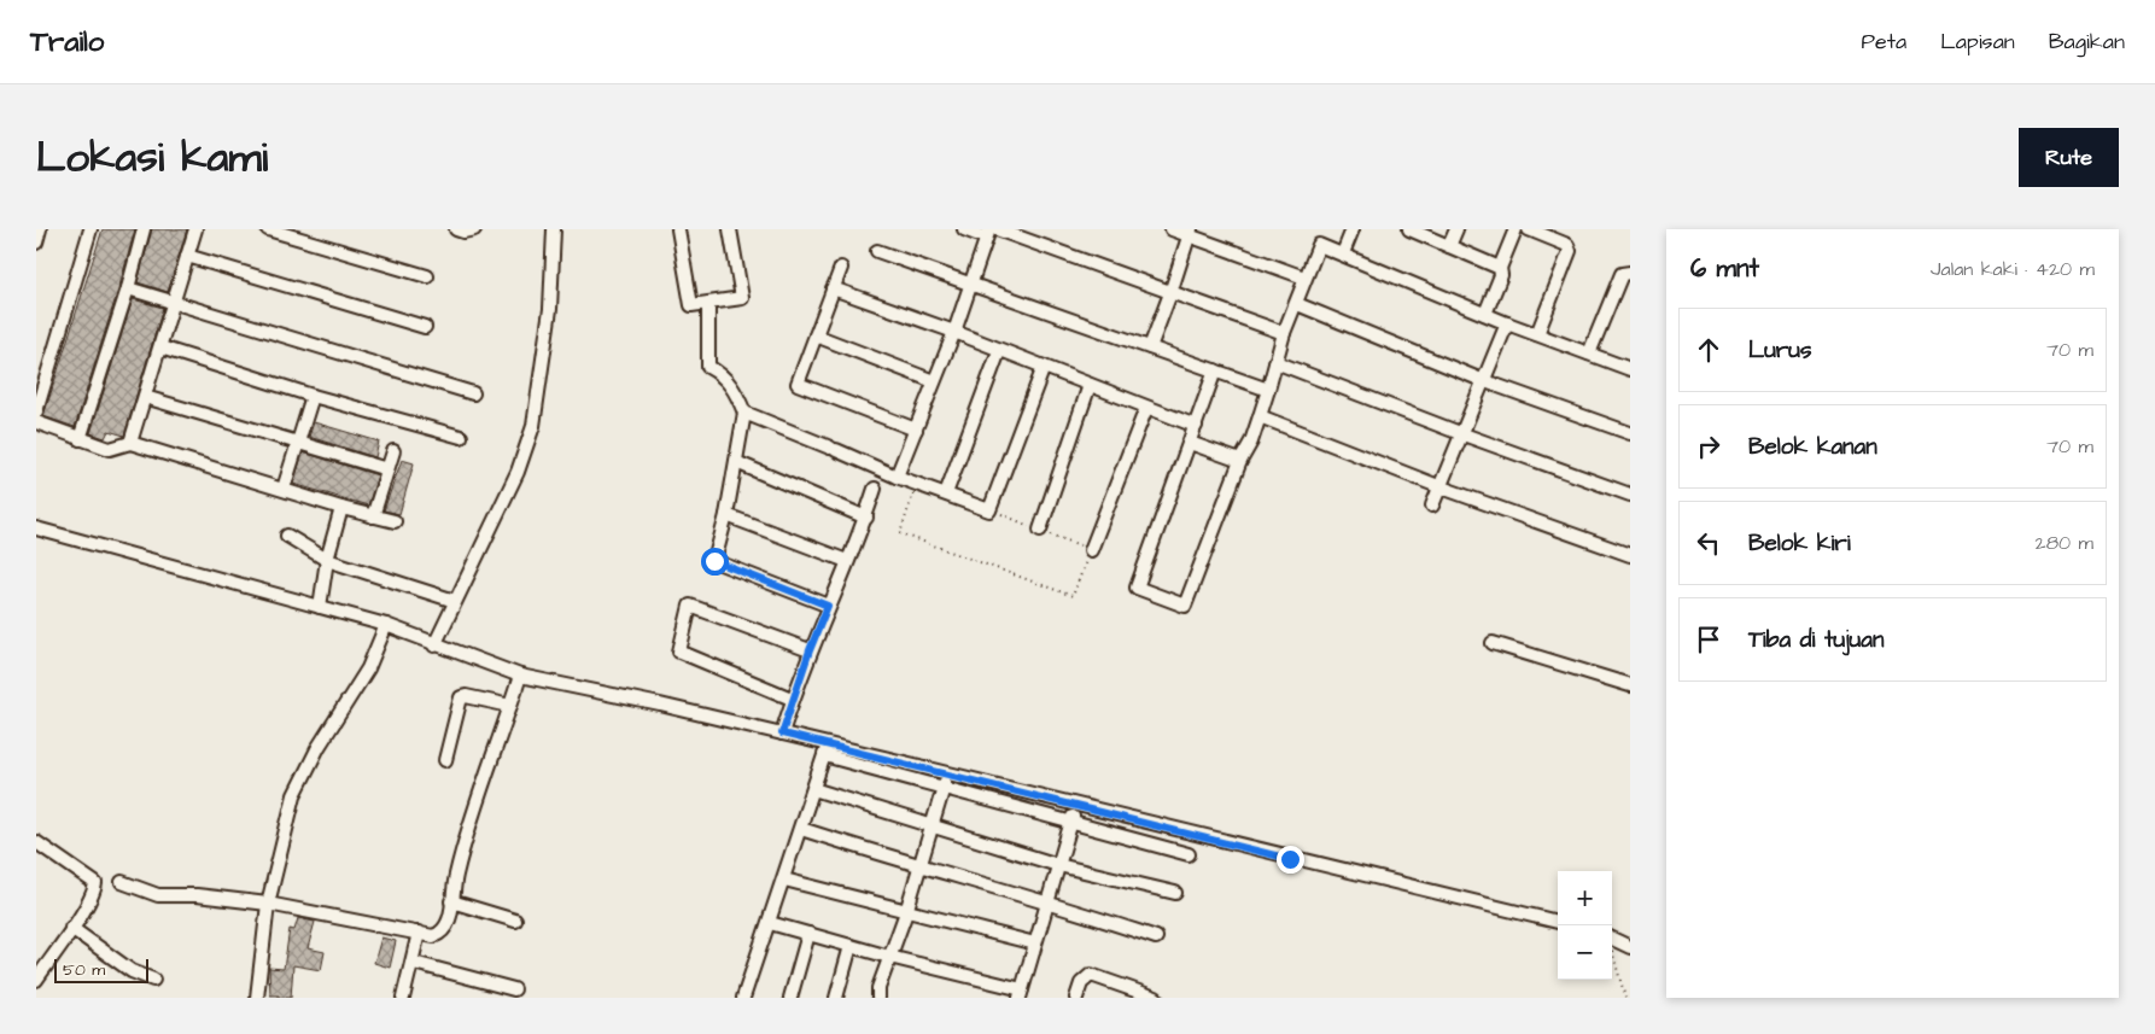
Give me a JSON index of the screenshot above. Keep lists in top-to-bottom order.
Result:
{
  "scale_bar": "50 m",
  "page": {
    "header": "Trailo",
    "nav": ["Peta", "Lapisan", "Bagikan"],
    "title": "Lokasi kami",
    "buttons": "Rute",
    "heading": ["6 mnt", "Jalan kaki · 420 m"],
    "list": [
      ["Lurus", "70 m"],
      ["Belok kanan", "70 m"],
      ["Belok kiri", "280 m"],
      "Tiba di tujuan"
    ],
    "map_buttons": ["+", "−"],
    "scale": "50 m"
  }
}
